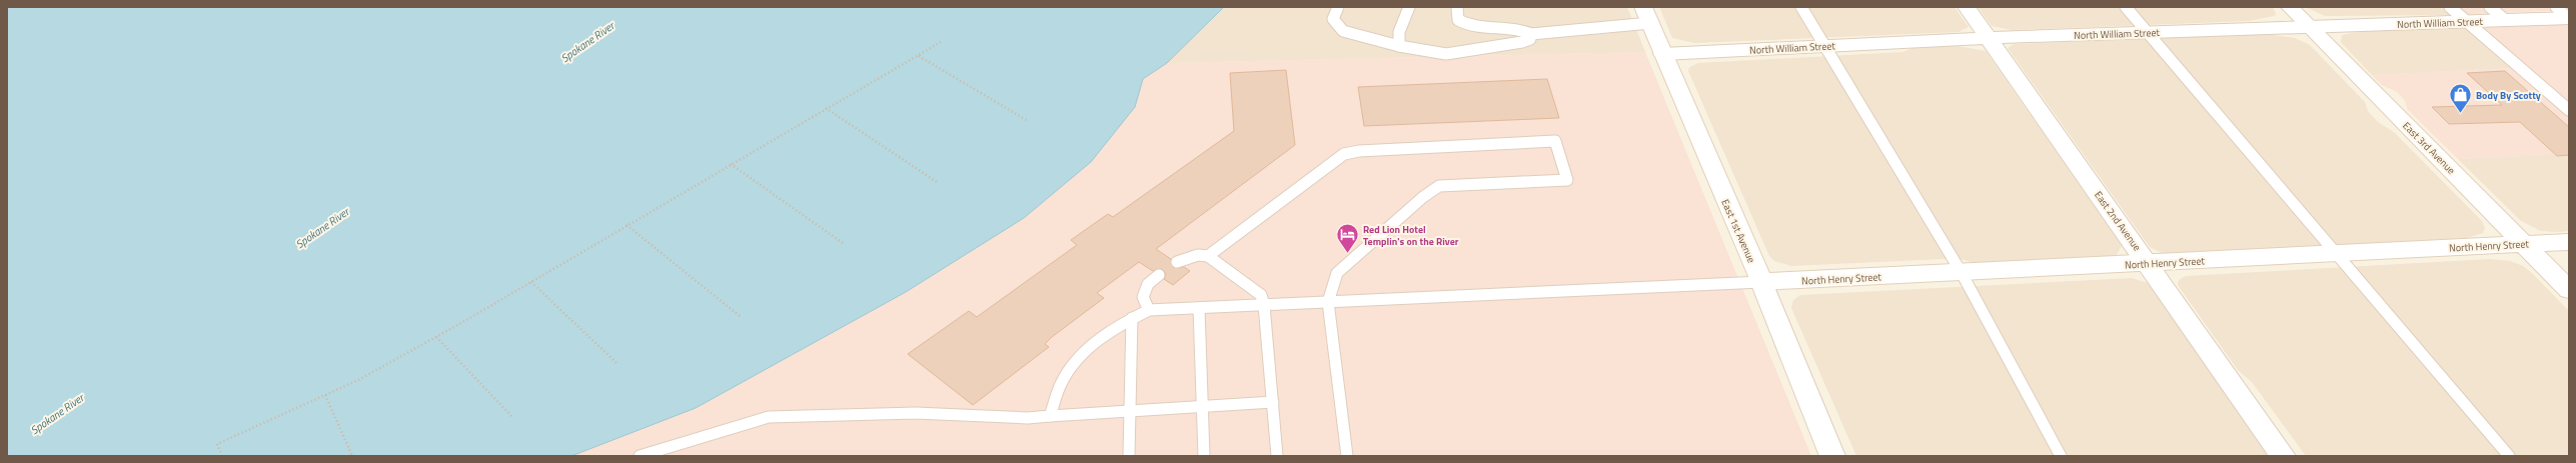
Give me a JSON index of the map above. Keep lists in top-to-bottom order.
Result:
{
  "streets": {
    "street": [
      "North William Street",
      "East 3rd Avenue",
      "East 2nd Avenue",
      "East 1st Avenue",
      "North Henry Street"
    ]
  },
  "crossings": [
    ["North William Street", "East 3rd Avenue"],
    ["North William Street", "East 2nd Avenue"],
    ["North William Street", "East 1st Avenue"],
    ["East 3rd Avenue", "North Henry Street"],
    ["East 2nd Avenue", "North Henry Street"],
    ["East 1st Avenue", "North Henry Street"]
  ],
  "water": ["Spokane River"],
  "places": {
    "shop": ["Body By Scotty"],
    "hotel": ["Red Lion Hotel Templin's on the River"]
  }
}
